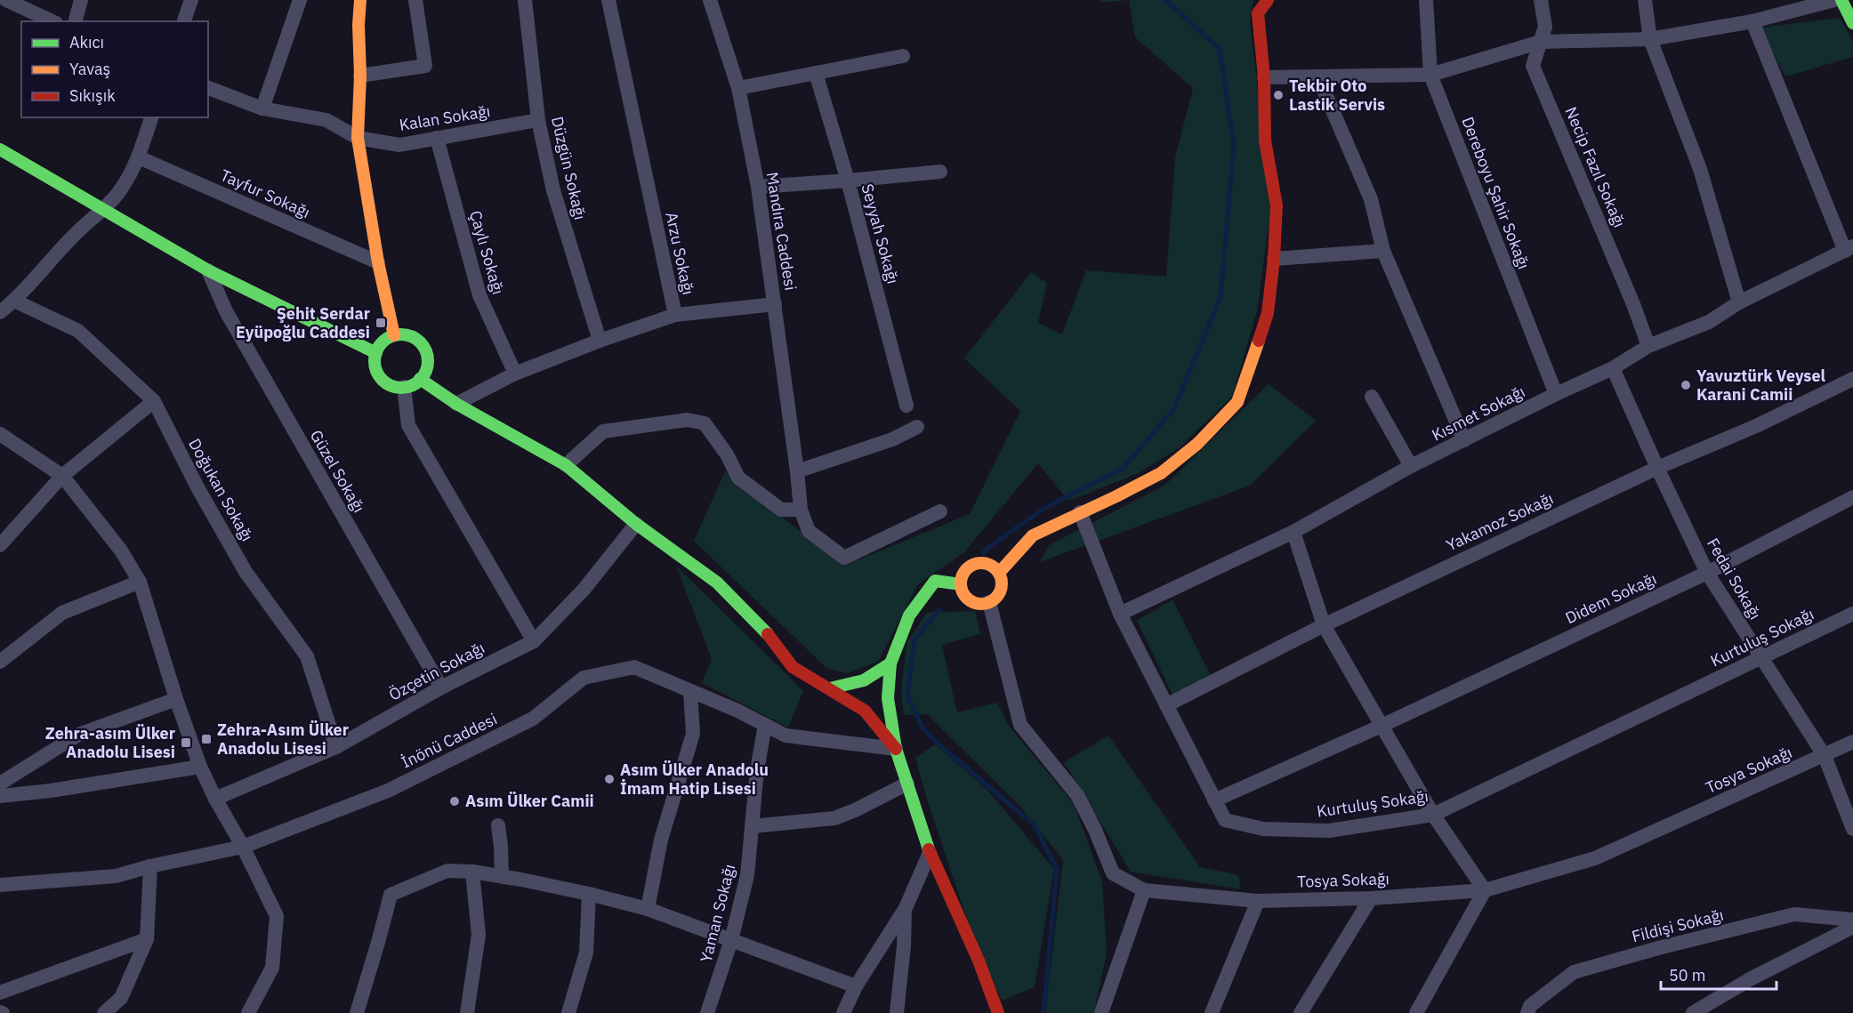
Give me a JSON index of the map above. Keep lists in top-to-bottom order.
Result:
{
  "streets": {
    "street": [
      "Kalan Sokağı",
      "Necip Fazıl Sokağı",
      "Düzgün Sokağı",
      "Dereboyu Şahir Sokağı",
      "Tayfur Sokağı",
      "Mandıra Caddesi",
      "Seyyah Sokağı",
      "Çaylı Sokağı",
      "Arzu Sokağı",
      "Kısmet Sokağı",
      "Güzel Sokağı",
      "Doğukan Sokağı",
      "Yakamoz Sokağı",
      "Fedai Sokağı",
      "Didem Sokağı",
      "Kurtuluş Sokağı",
      "Özçetin Sokağı",
      "İnönü Caddesi",
      "Tosya Sokağı",
      "Yaman Sokağı",
      "Fildişi Sokağı"
    ]
  },
  "crossings": [
    ["Kalan Sokağı", "Düzgün Sokağı"],
    ["Kalan Sokağı", "Çaylı Sokağı"],
    ["Necip Fazıl Sokağı", "Kısmet Sokağı"],
    ["Düzgün Sokağı", "Arzu Sokağı"],
    ["Dereboyu Şahir Sokağı", "Kısmet Sokağı"],
    ["Çaylı Sokağı", "Arzu Sokağı"],
    ["Kısmet Sokağı", "Fedai Sokağı"],
    ["Kısmet Sokağı", "Kurtuluş Sokağı"],
    ["Güzel Sokağı", "Özçetin Sokağı"],
    ["Doğukan Sokağı", "Özçetin Sokağı"],
    ["Yakamoz Sokağı", "Fedai Sokağı"],
    ["Yakamoz Sokağı", "Kurtuluş Sokağı"],
    ["Fedai Sokağı", "Didem Sokağı"],
    ["Fedai Sokağı", "Kurtuluş Sokağı"],
    ["Fedai Sokağı", "Tosya Sokağı"],
    ["Didem Sokağı", "Kurtuluş Sokağı"],
    ["İnönü Caddesi", "Yaman Sokağı"]
  ],
  "places": {
    "other": [
      "Tekbir Oto Lastik Servis",
      "Yavuztürk Veysel Karani Camii",
      "Asım Ülker Anadolu İmam Hatip Lisesi",
      "Asım Ülker Camii"
    ],
    "transit": ["Şehit Serdar Eyüpoğlu Caddesi", "Zehra-Asım Ülker Anadolu Lisesi", "Zehra-asım Ülker Anadolu Lisesi"]
  },
  "legend": ["Akıcı", "Yavaş", "Sıkışık"],
  "scale_bar": "50 m"
}
